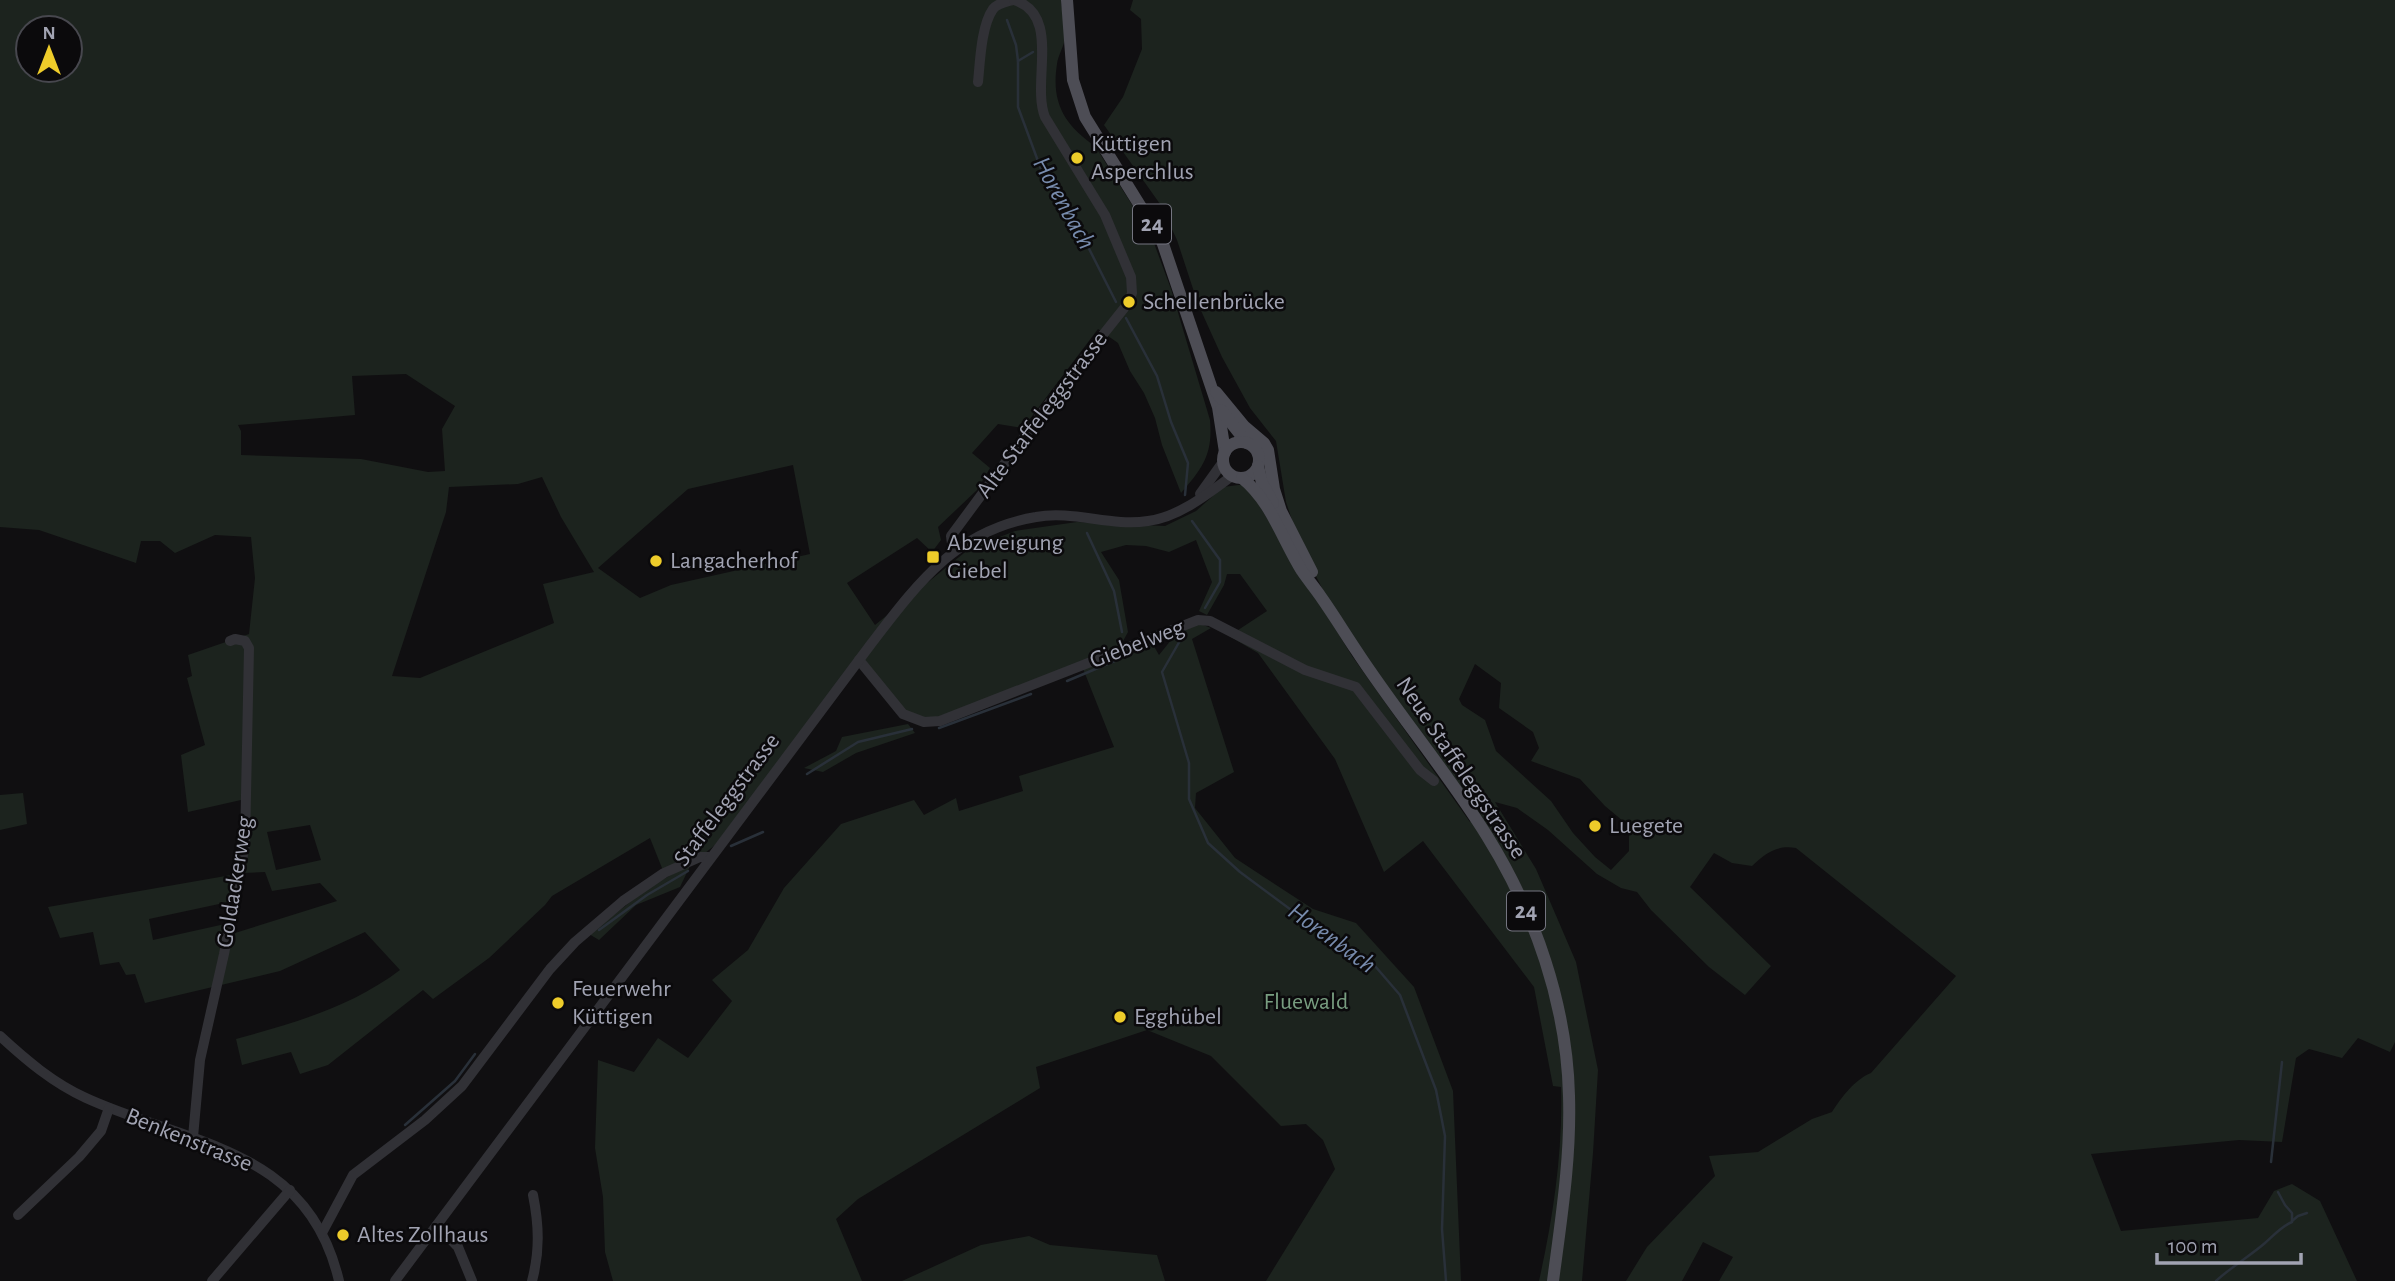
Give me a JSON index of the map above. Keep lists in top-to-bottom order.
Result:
{
  "streets": {
    "main road": ["24", "Neue Staffeleggstrasse"],
    "street": [
      "Alte Staffeleggstrasse",
      "Giebelweg",
      "Staffeleggstrasse",
      "Goldackerweg",
      "Benkenstrasse"
    ]
  },
  "crossings": [
    ["24", "Neue Staffeleggstrasse"],
    ["24", "Staffeleggstrasse"],
    ["Alte Staffeleggstrasse", "Staffeleggstrasse"],
    ["Giebelweg", "Staffeleggstrasse"],
    ["Neue Staffeleggstrasse", "Staffeleggstrasse"],
    ["Goldackerweg", "Benkenstrasse"]
  ],
  "water": ["Horenbach"],
  "parks": ["Fluewald"],
  "places": {
    "other": [
      "Küttigen Asperchlus",
      "Schellenbrücke",
      "Langacherhof",
      "Luegete",
      "Feuerwehr Küttigen",
      "Egghübel",
      "Altes Zollhaus"
    ],
    "transit": ["Abzweigung Giebel"]
  },
  "scale_bar": "100 m",
  "north": "top"
}
